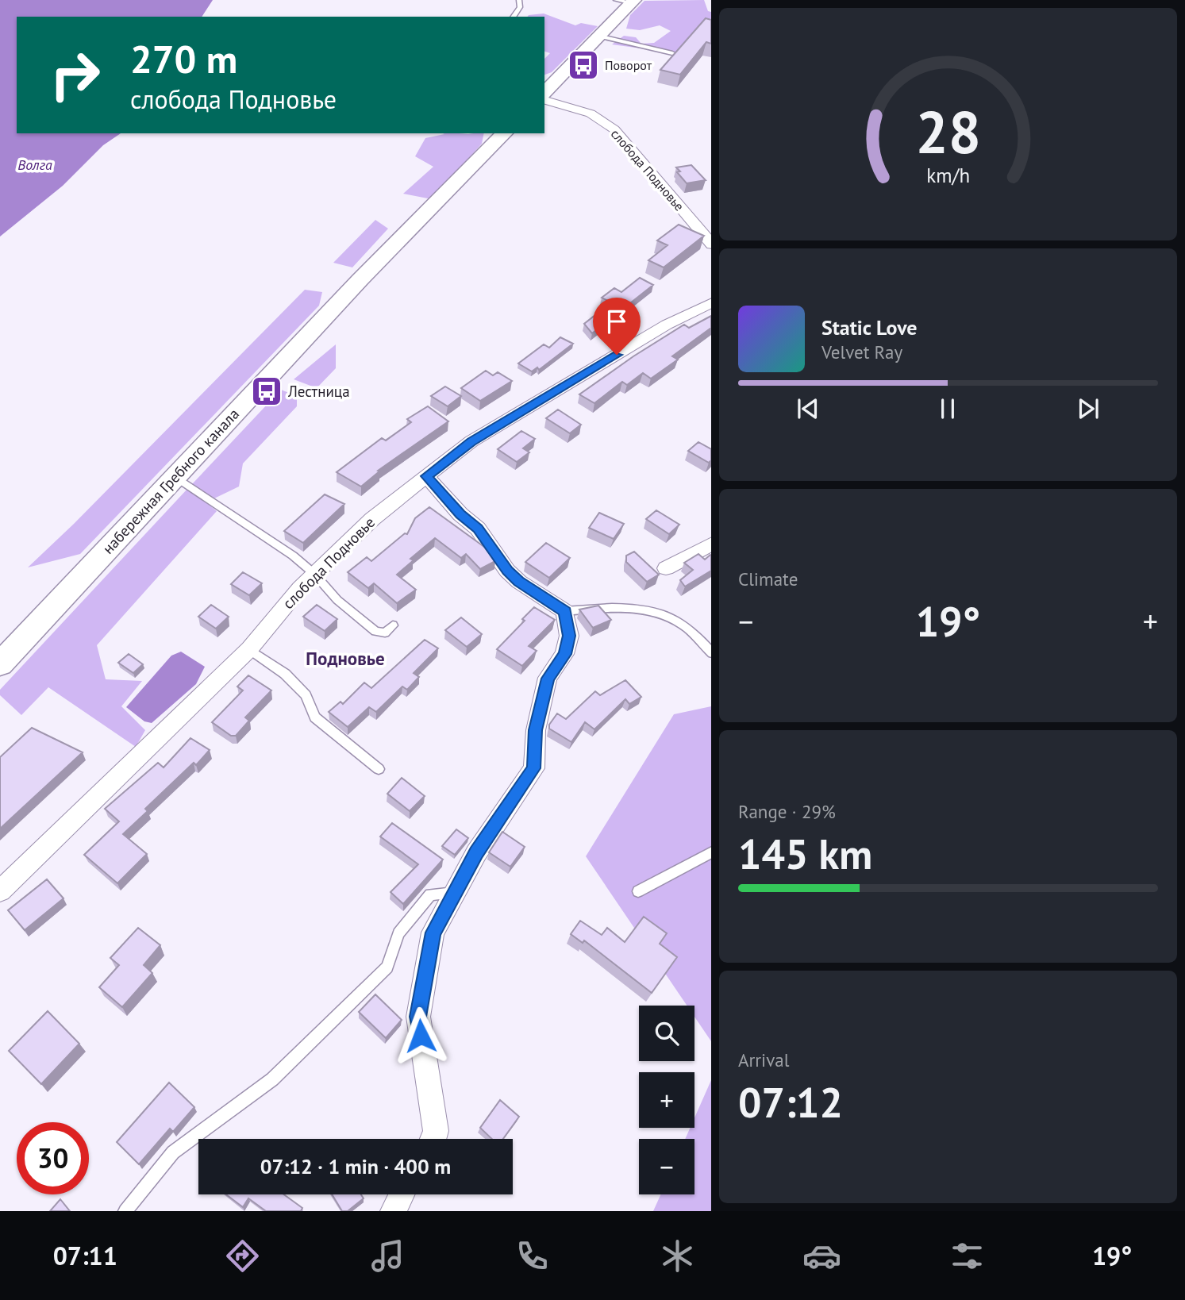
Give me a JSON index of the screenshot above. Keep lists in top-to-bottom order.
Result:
{
  "streets": {
    "street": ["слобода Подновье", "набережная Гребного канала"]
  },
  "districts": ["Подновье"],
  "water": ["Волга"],
  "places": {
    "bus stop": ["Поворот", "Лестница"]
  },
  "page": {
    "turn": ["270 m", "слобода Подновье"],
    "song": ["Static Love", "Velvet Ray"],
    "tile": [
      "Climate",
      ["Range · 29%", "145 km"],
      ["Arrival", "07:12"]
    ],
    "heat": ["−", "19°", "+"],
    "map_buttons": ["+", "−"],
    "limit": "30",
    "trip": "07:12 · 1 min · 400 m",
    "tabs": ["07:11", "19°"],
    "gauge": ["28", "km/h"]
  }
}
